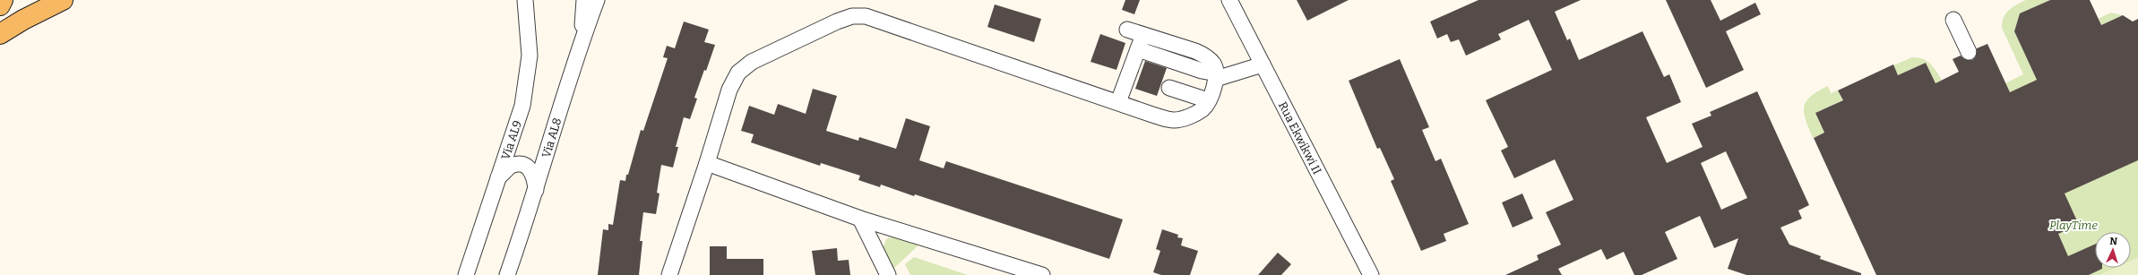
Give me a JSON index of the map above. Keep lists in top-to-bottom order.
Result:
{
  "streets": {
    "street": ["Rua Ekwikwi II", "Via AL8", "Via AL9"]
  },
  "parks": ["PlayTime"],
  "north": "top"
}
